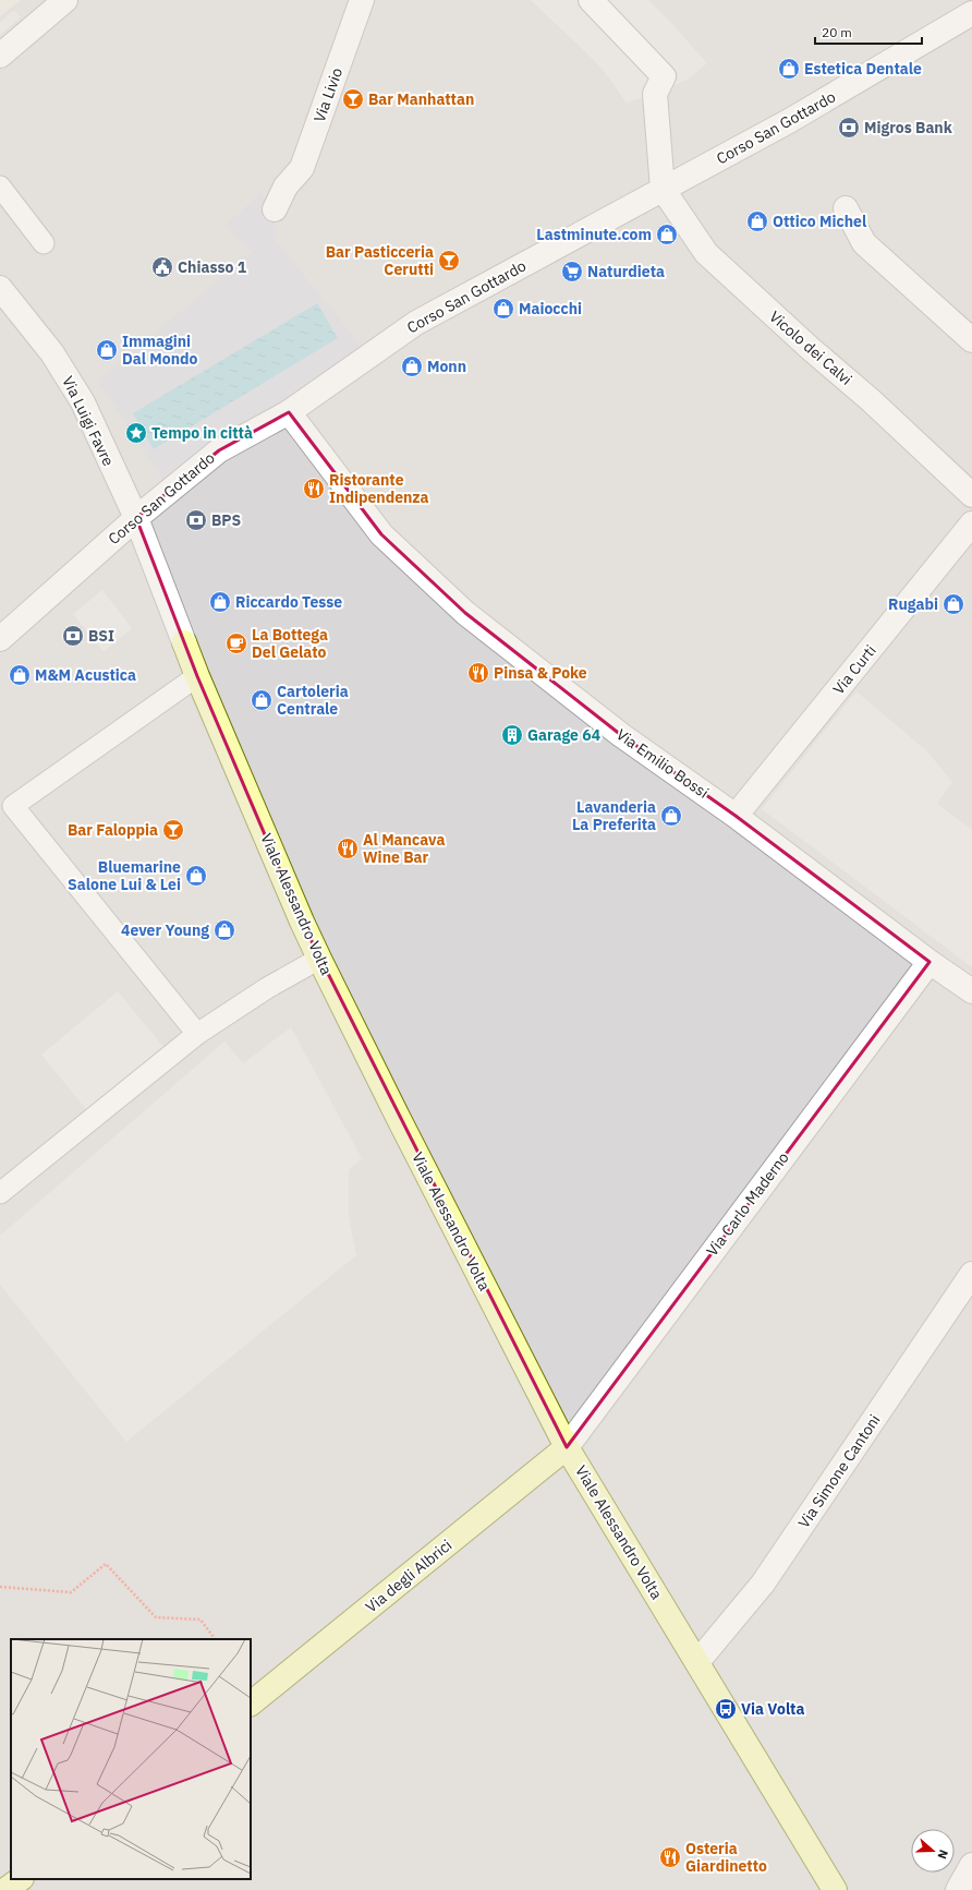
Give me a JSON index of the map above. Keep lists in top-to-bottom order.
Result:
{
  "streets": {
    "street": [
      "Via Livio",
      "Corso San Gottardo",
      "Vicolo dei Calvi",
      "Via Luigi Favre",
      "Via Curti",
      "Via Emilio Bossi",
      "Viale Alessandro Volta",
      "Via Carlo Maderno",
      "Via Simone Cantoni",
      "Via degli Albrici"
    ]
  },
  "crossings": [
    ["Corso San Gottardo", "Vicolo dei Calvi"],
    ["Corso San Gottardo", "Via Luigi Favre"],
    ["Corso San Gottardo", "Via Emilio Bossi"],
    ["Corso San Gottardo", "Viale Alessandro Volta"],
    ["Via Luigi Favre", "Viale Alessandro Volta"],
    ["Via Curti", "Via Emilio Bossi"],
    ["Via Emilio Bossi", "Via Carlo Maderno"],
    ["Viale Alessandro Volta", "Via Carlo Maderno"],
    ["Viale Alessandro Volta", "Via Simone Cantoni"],
    ["Viale Alessandro Volta", "Via degli Albrici"],
    ["Via Carlo Maderno", "Via degli Albrici"]
  ],
  "places": {
    "shop": [
      "Estetica Dentale",
      "Ottico Michel",
      "Lastminute.com",
      "Maiocchi",
      "Immagini Dal Mondo",
      "Monn",
      "Riccardo Tesse",
      "Rugabi",
      "M&M Acustica",
      "Cartoleria Centrale",
      "Lavanderia La Preferita",
      "Bluemarine Salone Lui & Lei",
      "4ever Young"
    ],
    "bar": ["Bar Manhattan", "Bar Pasticceria Cerutti", "Bar Faloppia"],
    "bank": ["Migros Bank", "BPS", "BSI"],
    "public building": ["Chiasso 1"],
    "supermarket": ["Naturdieta"],
    "place": ["Tempo in città"],
    "restaurant": [
      "Ristorante Indipendenza",
      "Pinsa & Poke",
      "Al Mancava Wine Bar",
      "Osteria Giardinetto"
    ],
    "cafe": ["La Bottega Del Gelato"],
    "building": ["Garage 64"],
    "bus stop": ["Via Volta"]
  },
  "scale_bar": "20 m",
  "north": "right"
}
